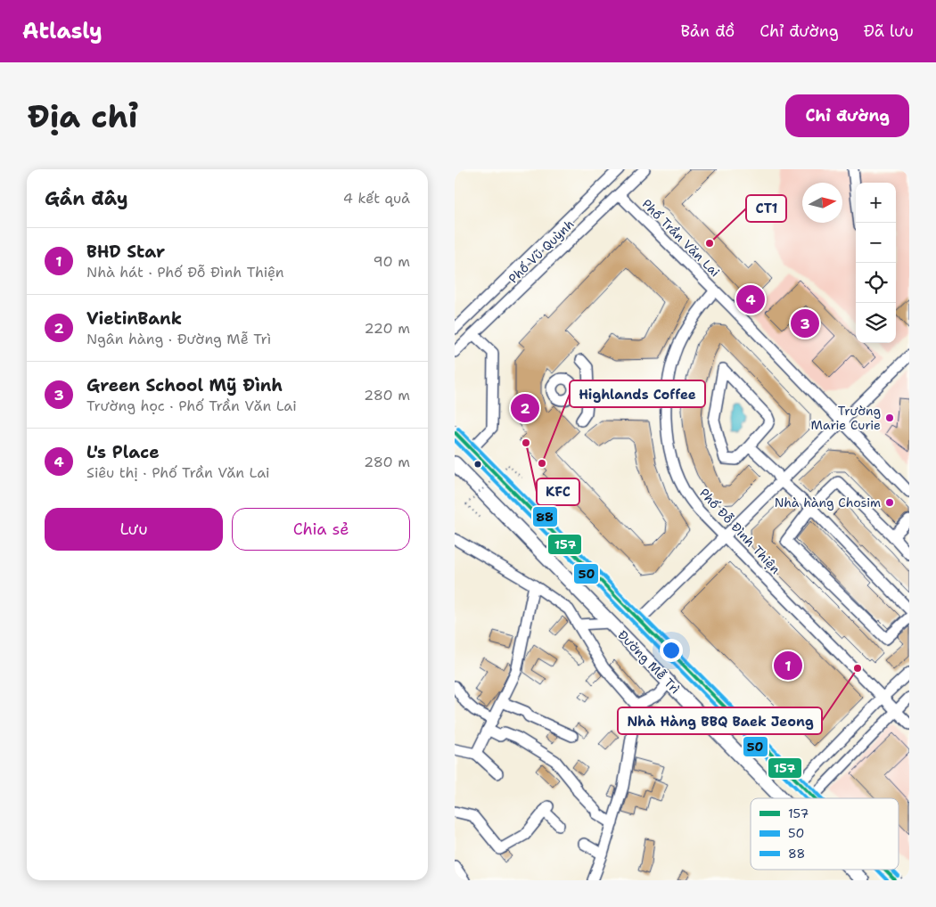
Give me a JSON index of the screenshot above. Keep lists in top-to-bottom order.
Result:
{
  "streets": {
    "main road": ["Đường Mễ Trì"],
    "street": ["Phố Trần Văn Lai", "Phố Vũ Quỳnh", "Phố Đỗ Đình Thiện"]
  },
  "crossings": [
    ["Phố Trần Văn Lai", "Phố Vũ Quỳnh"],
    ["Phố Trần Văn Lai", "Phố Đỗ Đình Thiện"]
  ],
  "places": [
    "CT1",
    "Trường Marie Curie",
    "KFC",
    "Highlands Coffee",
    "Nhà hàng Chosim",
    "Nhà Hàng BBQ Baek Jeong"
  ],
  "lines": ["transit line 88", "transit line 157", "transit line 50"],
  "legend": ["157", "50", "88"],
  "north": "right",
  "page": {
    "header": "Atlasly",
    "nav": ["Bản đồ", "Chỉ đường", "Đã lưu"],
    "buttons": [
      "Chỉ đường",
      ["Lưu", "Chia sẻ"]
    ],
    "title": "Địa chỉ",
    "heading": ["Gần đây", "4 kết quả"],
    "map_buttons": ["+", "−"],
    "list": [
      {
        "mark": "1",
        "name": "BHD Star",
        "note": "Nhà hát · Phố Đỗ Đình Thiện",
        "value": "90 m"
      },
      {
        "mark": "2",
        "name": "VietinBank",
        "note": "Ngân hàng · Đường Mễ Trì",
        "value": "220 m"
      },
      {
        "mark": "3",
        "name": "Green School Mỹ Đình",
        "note": "Trường học · Phố Trần Văn Lai",
        "value": "280 m"
      },
      {
        "mark": "4",
        "name": "L's Place",
        "note": "Siêu thị · Phố Trần Văn Lai",
        "value": "280 m"
      }
    ],
    "pins": [
      "4",
      "3",
      "2",
      "1"
    ]
  }
}
